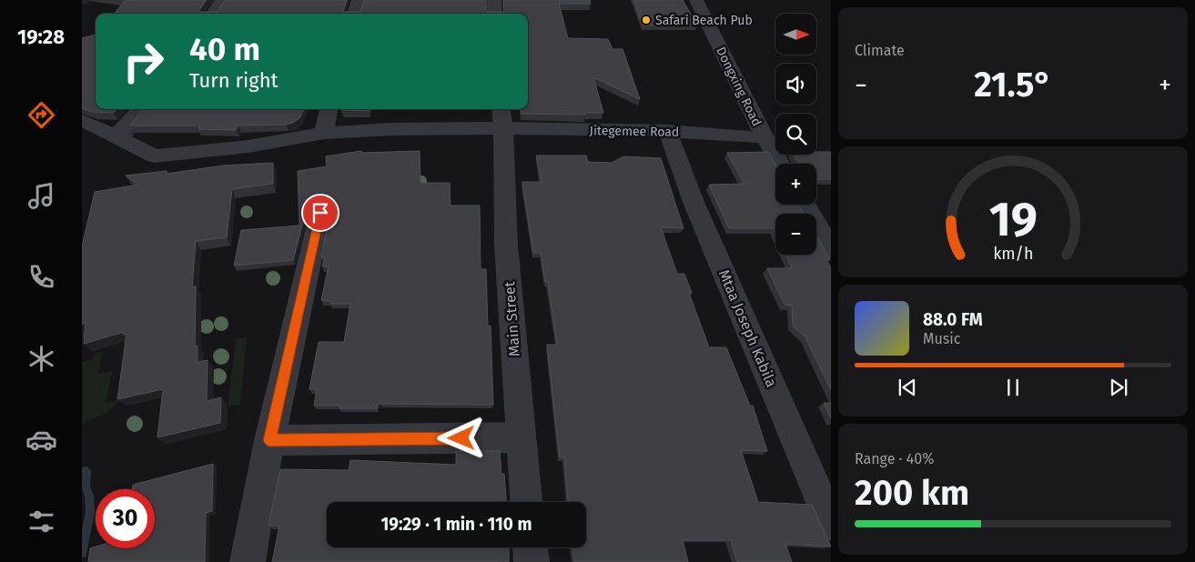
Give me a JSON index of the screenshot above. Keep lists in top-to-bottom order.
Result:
{
  "streets": {
    "street": [
      "Dongxing Road",
      "Jitegemee Road",
      "Main Street",
      "Mtaa Joseph Kabila"
    ]
  },
  "crossings": [
    ["Dongxing Road", "Jitegemee Road"],
    ["Jitegemee Road", "Main Street"],
    ["Jitegemee Road", "Mtaa Joseph Kabila"]
  ],
  "places": ["Safari Beach Pub"],
  "north": "right",
  "page": {
    "tabs": "19:28",
    "tile": [
      "Climate",
      ["Range · 40%", "200 km"]
    ],
    "map_buttons": ["+", "−"],
    "turn": ["40 m", "Turn right"],
    "heat": ["−", "21.5°", "+"],
    "song": ["88.0 FM", "Music"],
    "limit": "30",
    "trip": "19:29 · 1 min · 110 m",
    "gauge": ["19", "km/h"]
  }
}
